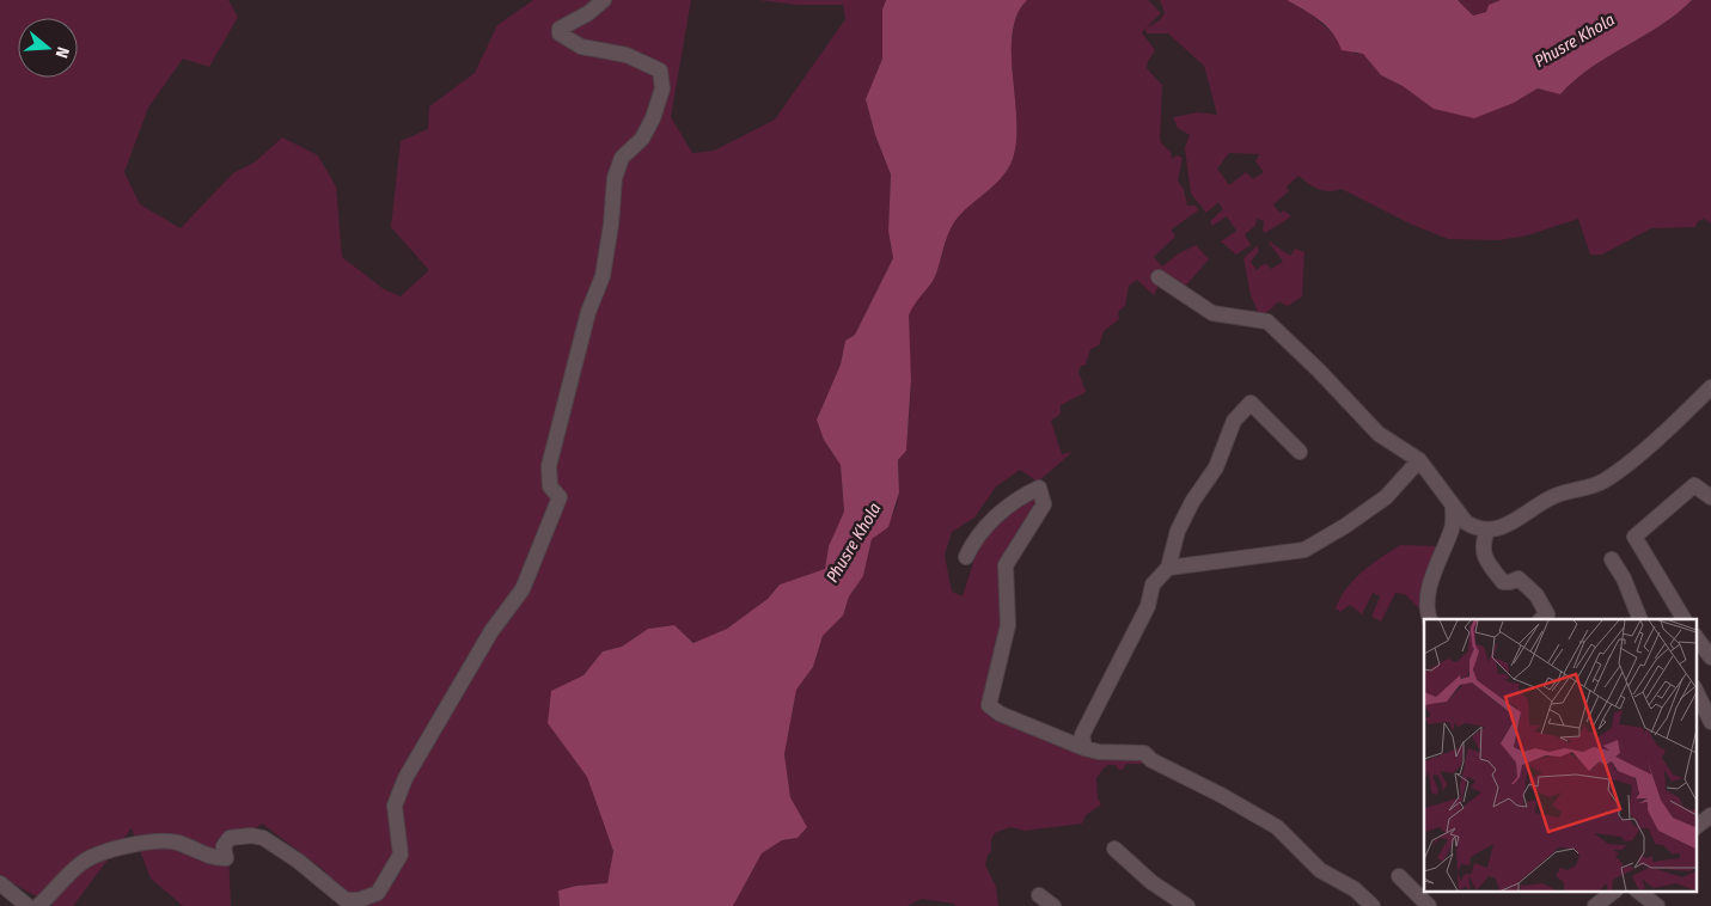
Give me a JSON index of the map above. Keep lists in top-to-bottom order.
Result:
{
  "water": ["Phusre Khola"],
  "north": "right"
}
